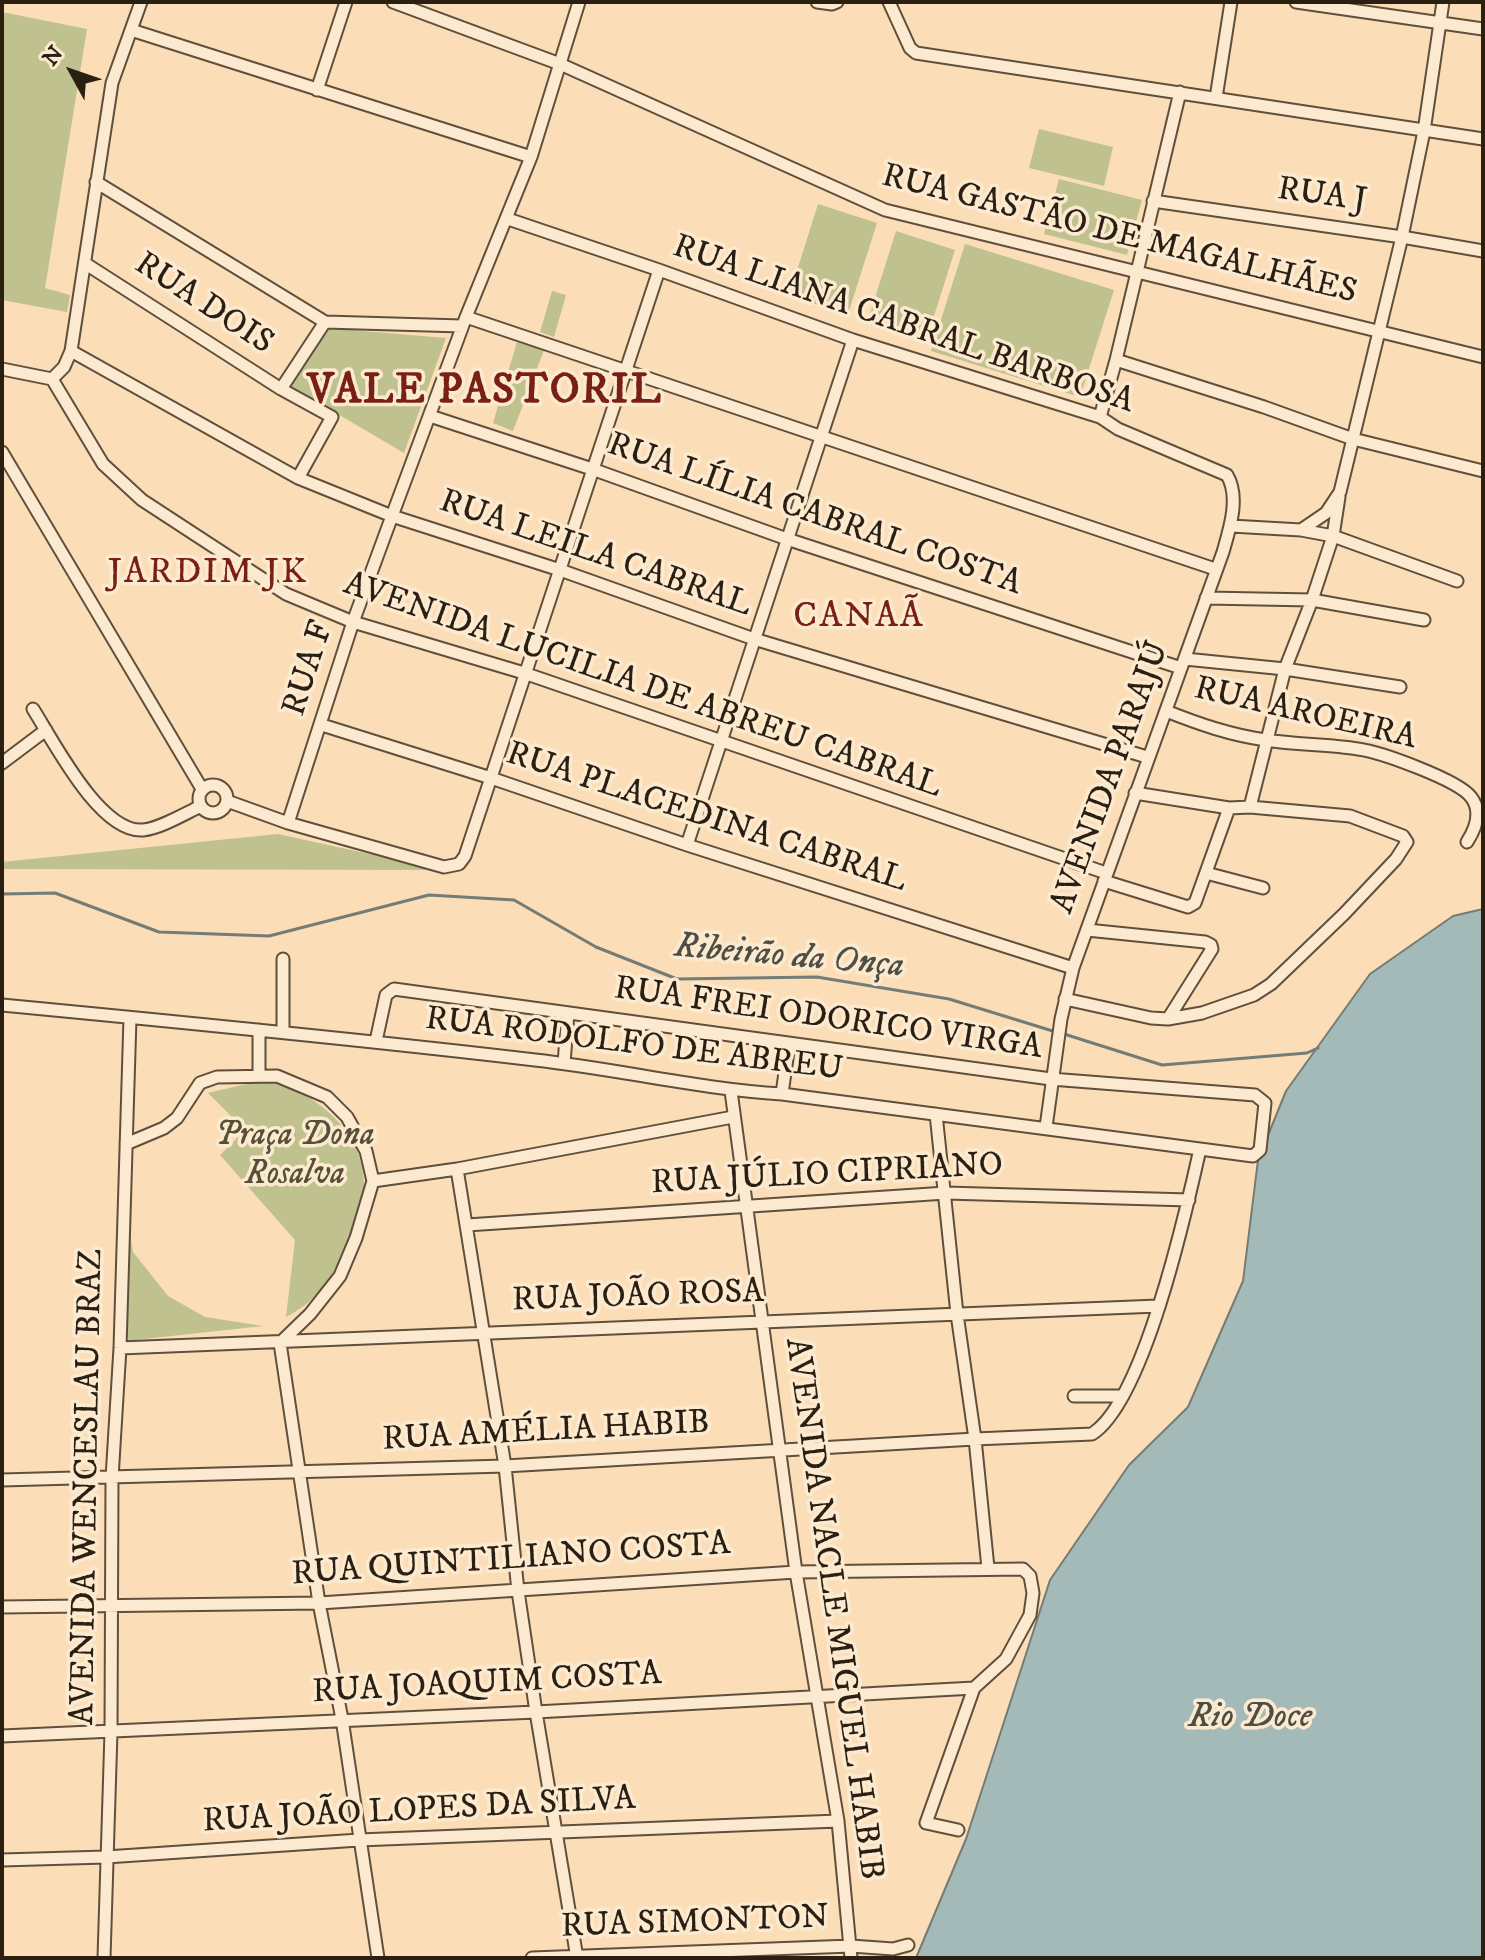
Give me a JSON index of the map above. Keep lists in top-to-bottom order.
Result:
{
  "streets": {
    "street": [
      "RUA J",
      "RUA GASTÃO DE MAGALHÃES",
      "RUA DOIS",
      "RUA LIANA CABRAL BARBOSA",
      "RUA LÍLIA CABRAL COSTA",
      "RUA LEILA CABRAL",
      "RUA F",
      "AVENIDA LUCILIA DE ABREU CABRAL",
      "RUA AROEIRA",
      "AVENIDA PARAJÚ",
      "RUA PLACEDINA CABRAL",
      "RUA FREI ODORICO VIRGA",
      "RUA RODOLFO DE ABREU",
      "RUA JÚLIO CIPRIANO",
      "RUA JOÃO ROSA",
      "RUA AMÉLIA HABIB",
      "AVENIDA WENCESLAU BRAZ",
      "RUA QUINTILIANO COSTA",
      "AVENIDA NACLE MIGUEL HABIB",
      "RUA JOAQUIM COSTA",
      "RUA JOÃO LOPES DA SILVA",
      "RUA SIMONTON"
    ]
  },
  "crossings": [
    ["RUA GASTÃO DE MAGALHÃES", "RUA F"],
    ["RUA DOIS", "RUA LEILA CABRAL"],
    ["RUA LIANA CABRAL BARBOSA", "RUA F"],
    ["RUA LIANA CABRAL BARBOSA", "AVENIDA PARAJÚ"],
    ["RUA LÍLIA CABRAL COSTA", "RUA F"],
    ["RUA LÍLIA CABRAL COSTA", "AVENIDA PARAJÚ"],
    ["RUA LEILA CABRAL", "RUA F"],
    ["RUA LEILA CABRAL", "AVENIDA PARAJÚ"],
    ["RUA F", "AVENIDA LUCILIA DE ABREU CABRAL"],
    ["RUA F", "RUA PLACEDINA CABRAL"],
    ["AVENIDA LUCILIA DE ABREU CABRAL", "AVENIDA PARAJÚ"],
    ["RUA AROEIRA", "AVENIDA PARAJÚ"],
    ["AVENIDA PARAJÚ", "RUA PLACEDINA CABRAL"],
    ["AVENIDA PARAJÚ", "RUA FREI ODORICO VIRGA"],
    ["AVENIDA PARAJÚ", "RUA RODOLFO DE ABREU"],
    ["RUA FREI ODORICO VIRGA", "RUA RODOLFO DE ABREU"],
    ["RUA RODOLFO DE ABREU", "AVENIDA WENCESLAU BRAZ"],
    ["RUA RODOLFO DE ABREU", "AVENIDA NACLE MIGUEL HABIB"],
    ["RUA JÚLIO CIPRIANO", "AVENIDA NACLE MIGUEL HABIB"],
    ["RUA JOÃO ROSA", "AVENIDA WENCESLAU BRAZ"],
    ["RUA JOÃO ROSA", "AVENIDA NACLE MIGUEL HABIB"],
    ["RUA AMÉLIA HABIB", "AVENIDA WENCESLAU BRAZ"],
    ["RUA AMÉLIA HABIB", "AVENIDA NACLE MIGUEL HABIB"],
    ["AVENIDA WENCESLAU BRAZ", "RUA QUINTILIANO COSTA"],
    ["AVENIDA WENCESLAU BRAZ", "RUA JOAQUIM COSTA"],
    ["AVENIDA WENCESLAU BRAZ", "RUA JOÃO LOPES DA SILVA"],
    ["RUA QUINTILIANO COSTA", "AVENIDA NACLE MIGUEL HABIB"],
    ["RUA QUINTILIANO COSTA", "RUA JOAQUIM COSTA"],
    ["AVENIDA NACLE MIGUEL HABIB", "RUA JOAQUIM COSTA"],
    ["AVENIDA NACLE MIGUEL HABIB", "RUA JOÃO LOPES DA SILVA"],
    ["AVENIDA NACLE MIGUEL HABIB", "RUA SIMONTON"]
  ],
  "districts": ["VALE PASTORIL", "JARDIM JK", "CANAÃ"],
  "water": ["Ribeirão da Onça", "Rio Doce"],
  "parks": ["Praça Dona Rosalva"],
  "north": "top left"
}
